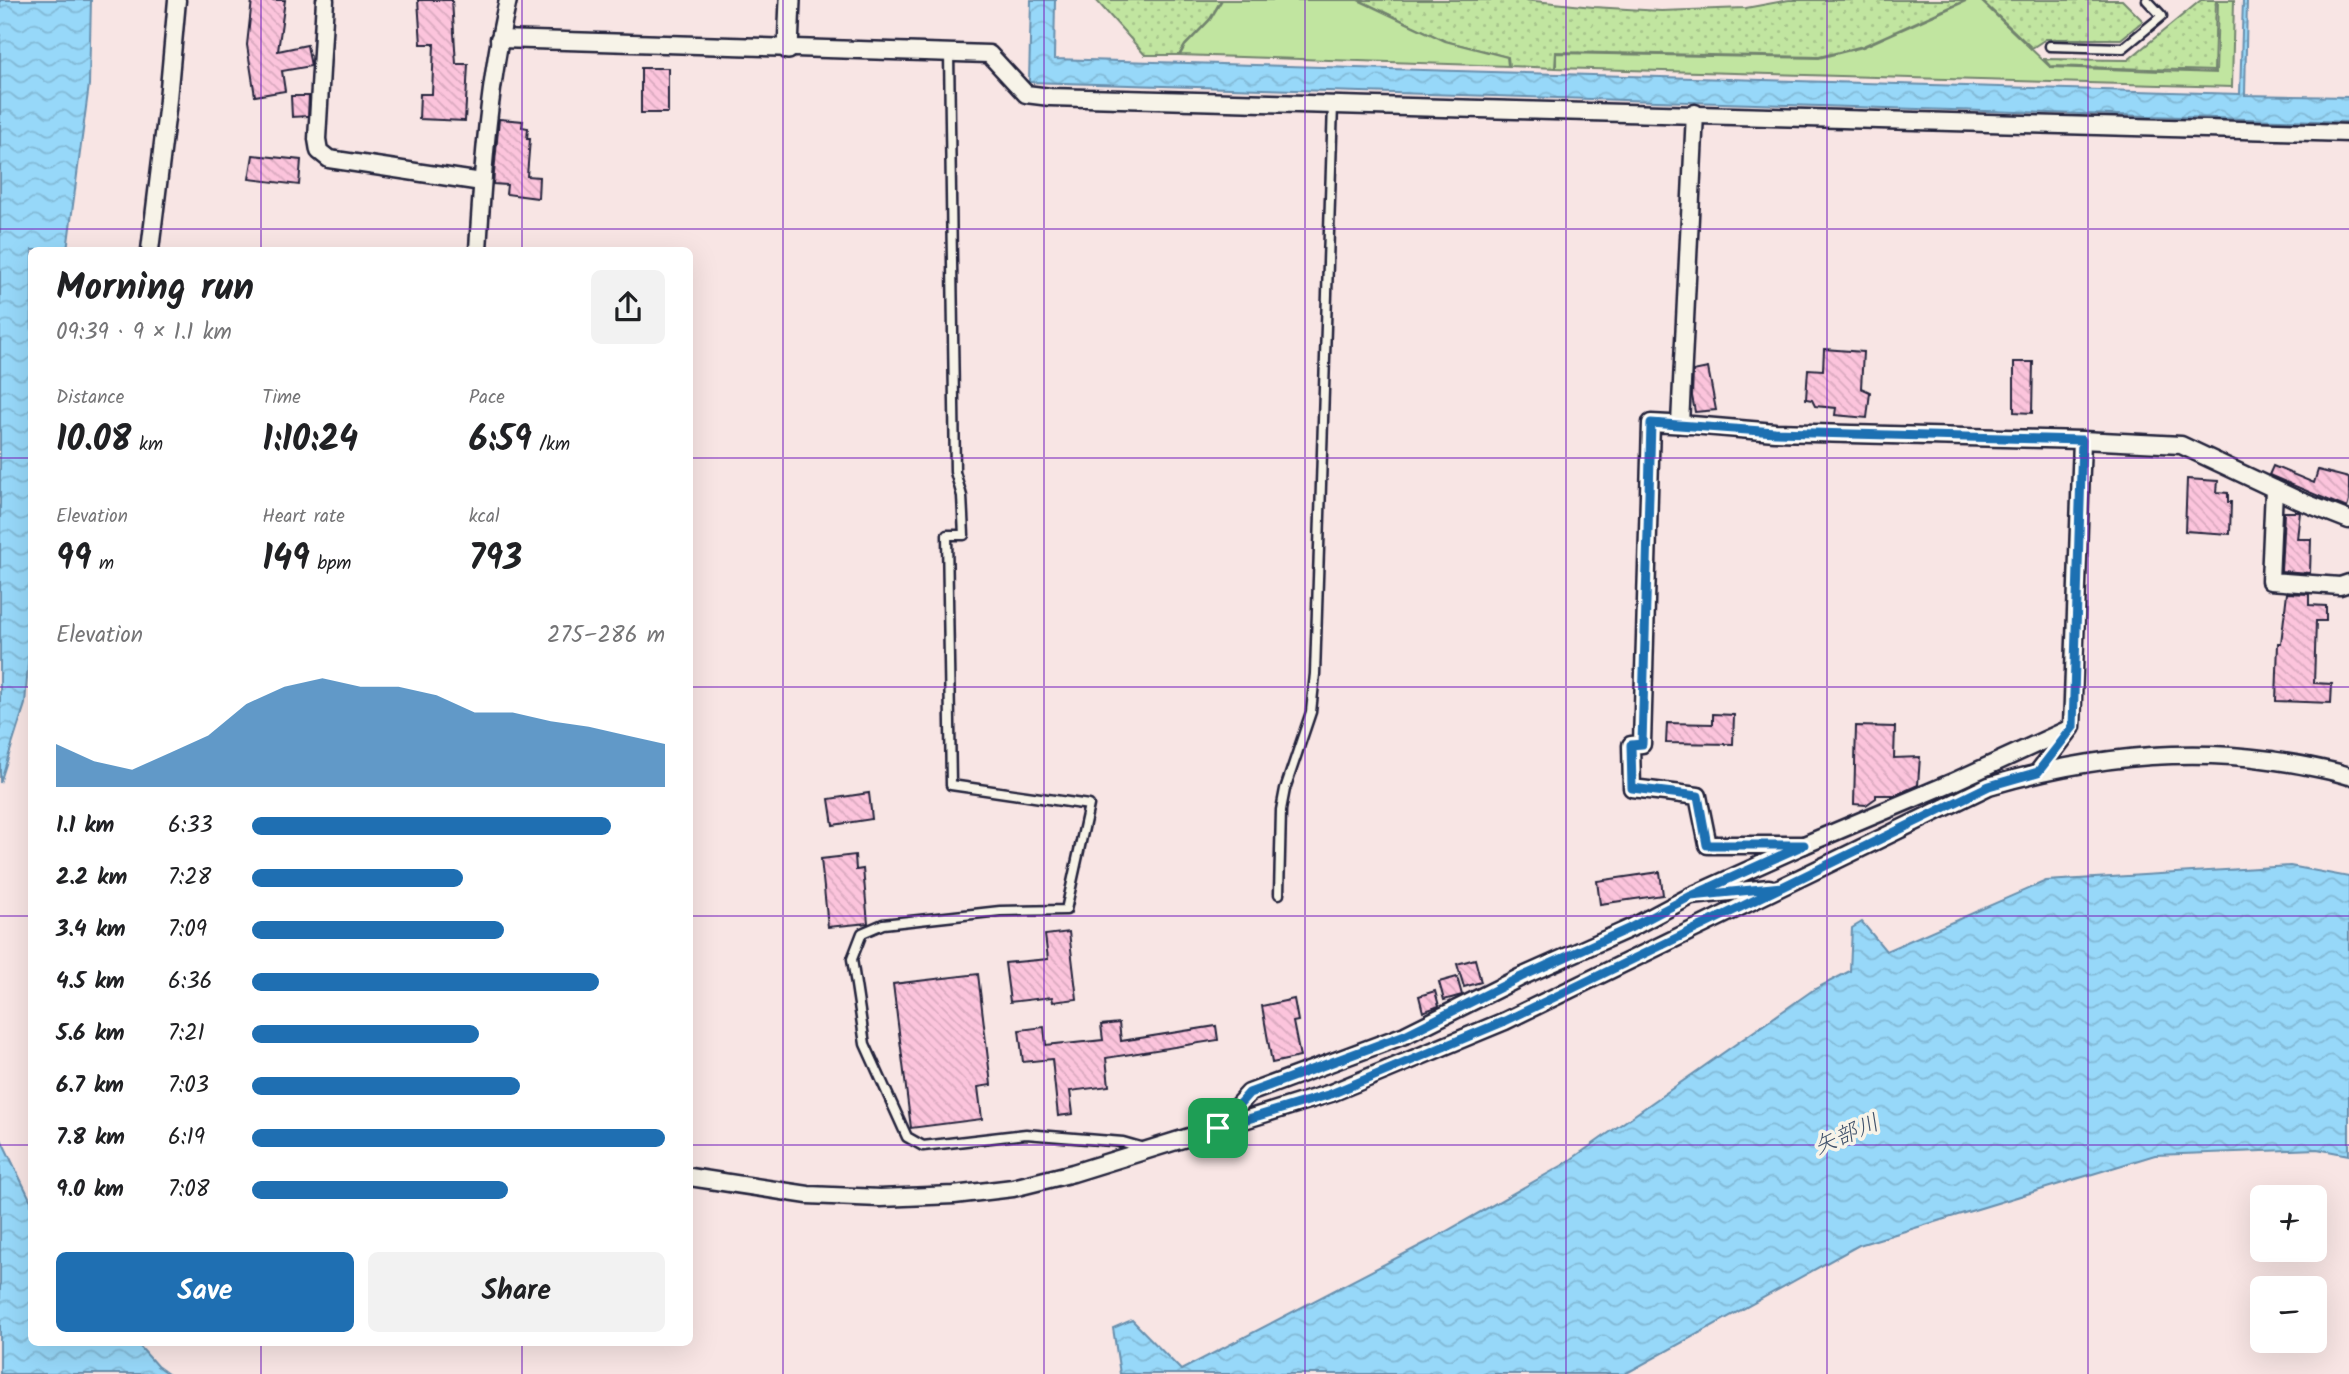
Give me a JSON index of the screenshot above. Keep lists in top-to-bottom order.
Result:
{
  "water": ["矢部川"],
  "page": {
    "heading": ["Morning run", "09:39 · 9 × 1.1 km"],
    "stats": [
      ["Distance", "10.08 km"],
      ["Time", "1:10:24"],
      ["Pace", "6:59 /km"],
      ["Elevation", "99 m"],
      ["Heart rate", "149 bpm"],
      ["kcal", "793"]
    ],
    "chart": ["Elevation", "275–286 m"],
    "list": [
      {
        "name": "1.1 km",
        "note": "6:33"
      },
      {
        "name": "2.2 km",
        "note": "7:28"
      },
      {
        "name": "3.4 km",
        "note": "7:09"
      },
      {
        "name": "4.5 km",
        "note": "6:36"
      },
      {
        "name": "5.6 km",
        "note": "7:21"
      },
      {
        "name": "6.7 km",
        "note": "7:03"
      },
      {
        "name": "7.8 km",
        "note": "6:19"
      },
      {
        "name": "9.0 km",
        "note": "7:08"
      }
    ],
    "map_buttons": ["+", "−"],
    "buttons": ["Save", "Share"]
  }
}
